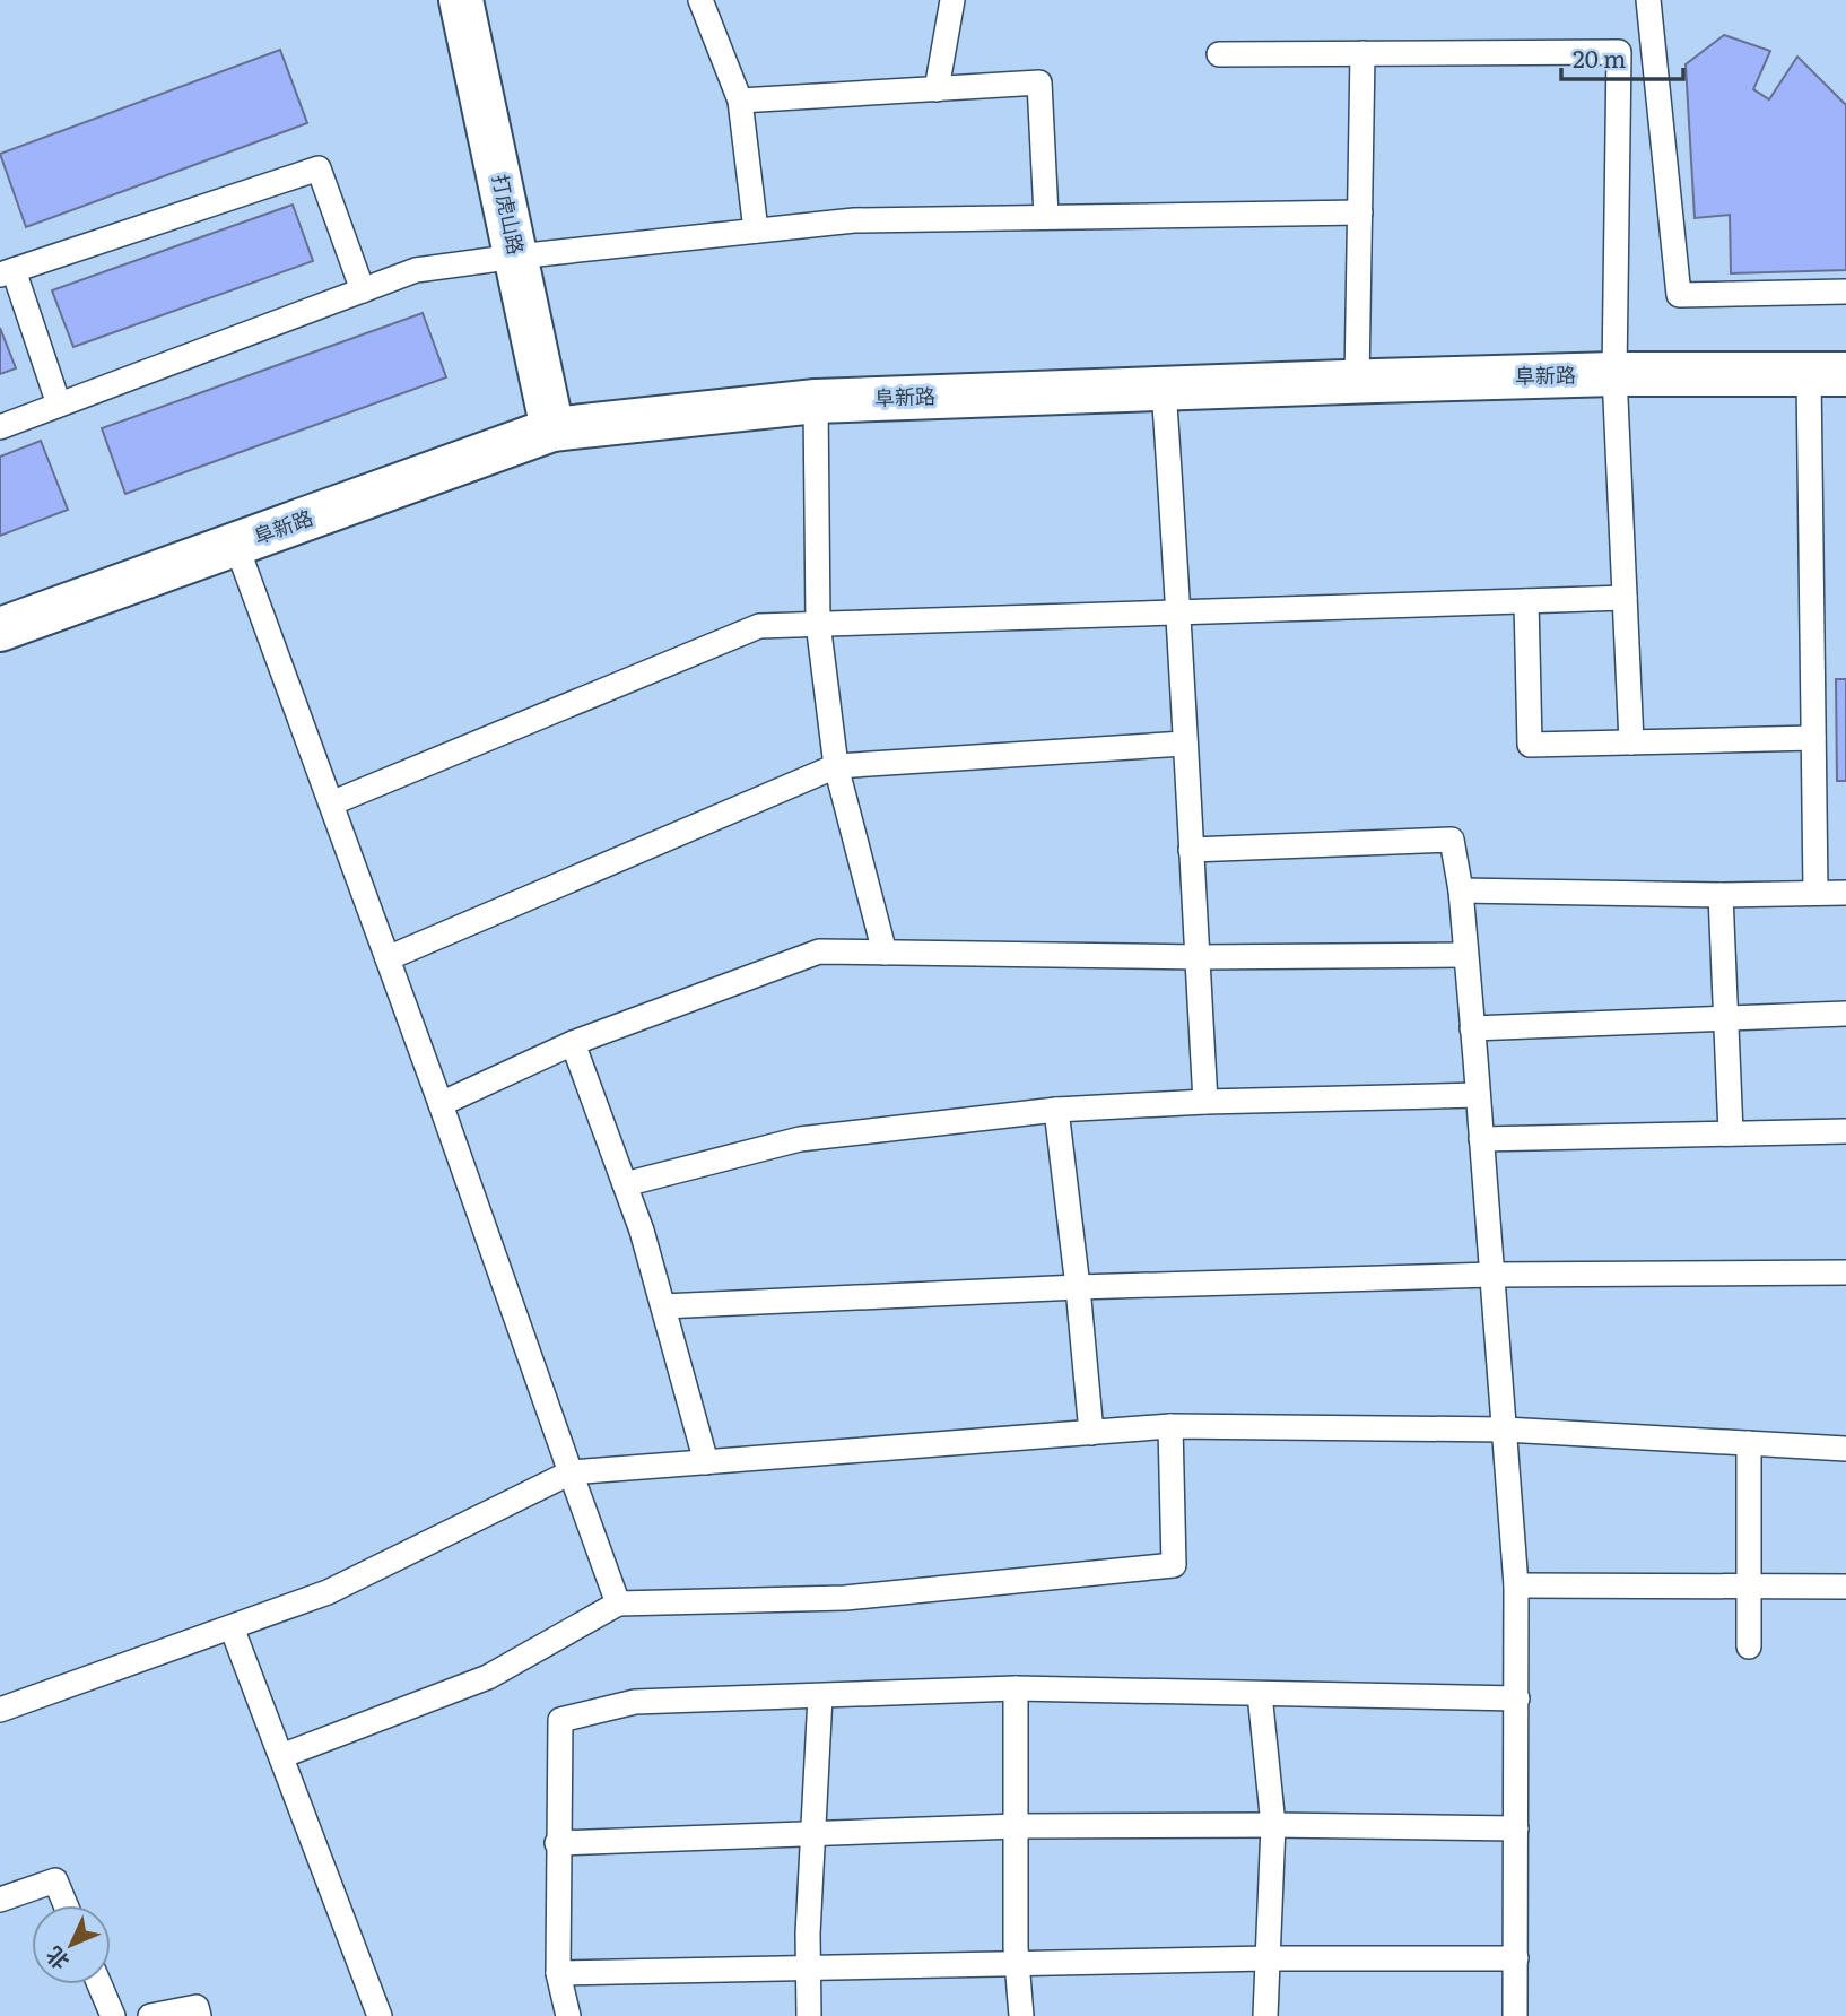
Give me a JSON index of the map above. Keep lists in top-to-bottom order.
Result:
{
  "streets": {
    "street": ["打虎山路", "阜新路"]
  },
  "crossings": [
    ["打虎山路", "阜新路"]
  ],
  "scale_bar": "20 m",
  "north": "bottom left"
}
